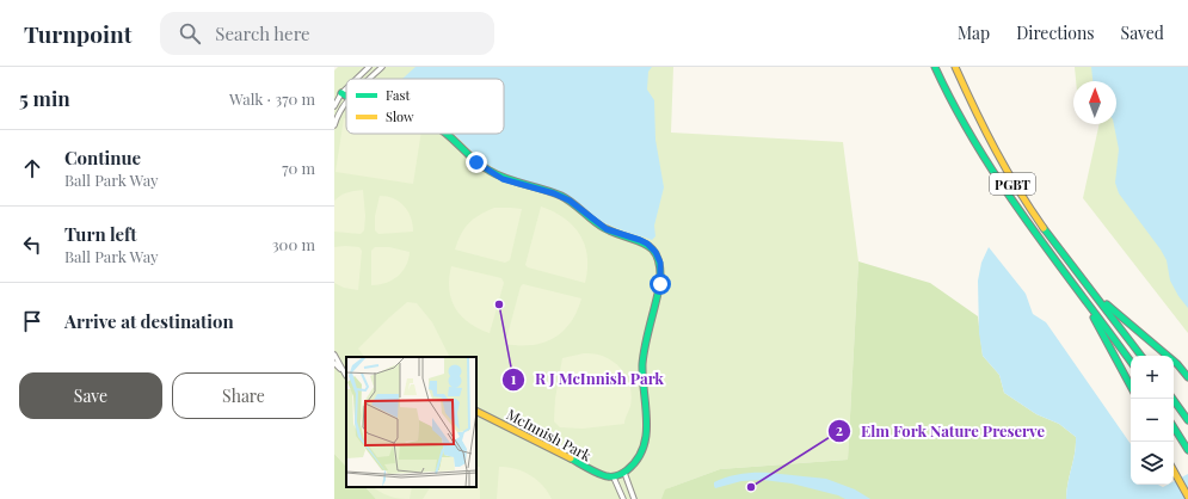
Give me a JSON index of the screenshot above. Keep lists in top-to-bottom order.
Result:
{
  "streets": {
    "main road": ["PGBT", "McInnish Park"]
  },
  "places": ["R J McInnish Park", "Elm Fork Nature Preserve"],
  "legend": ["Fast", "Slow"],
  "north": "top",
  "page": {
    "header": "Turnpoint",
    "search": "Search here",
    "nav": ["Map", "Directions", "Saved"],
    "heading": ["5 min", "Walk · 370 m"],
    "list": [
      ["Continue", "Ball Park Way", "70 m"],
      ["Turn left", "Ball Park Way", "300 m"],
      "Arrive at destination"
    ],
    "map_buttons": ["+", "−"],
    "buttons": ["Save", "Share"]
  }
}
